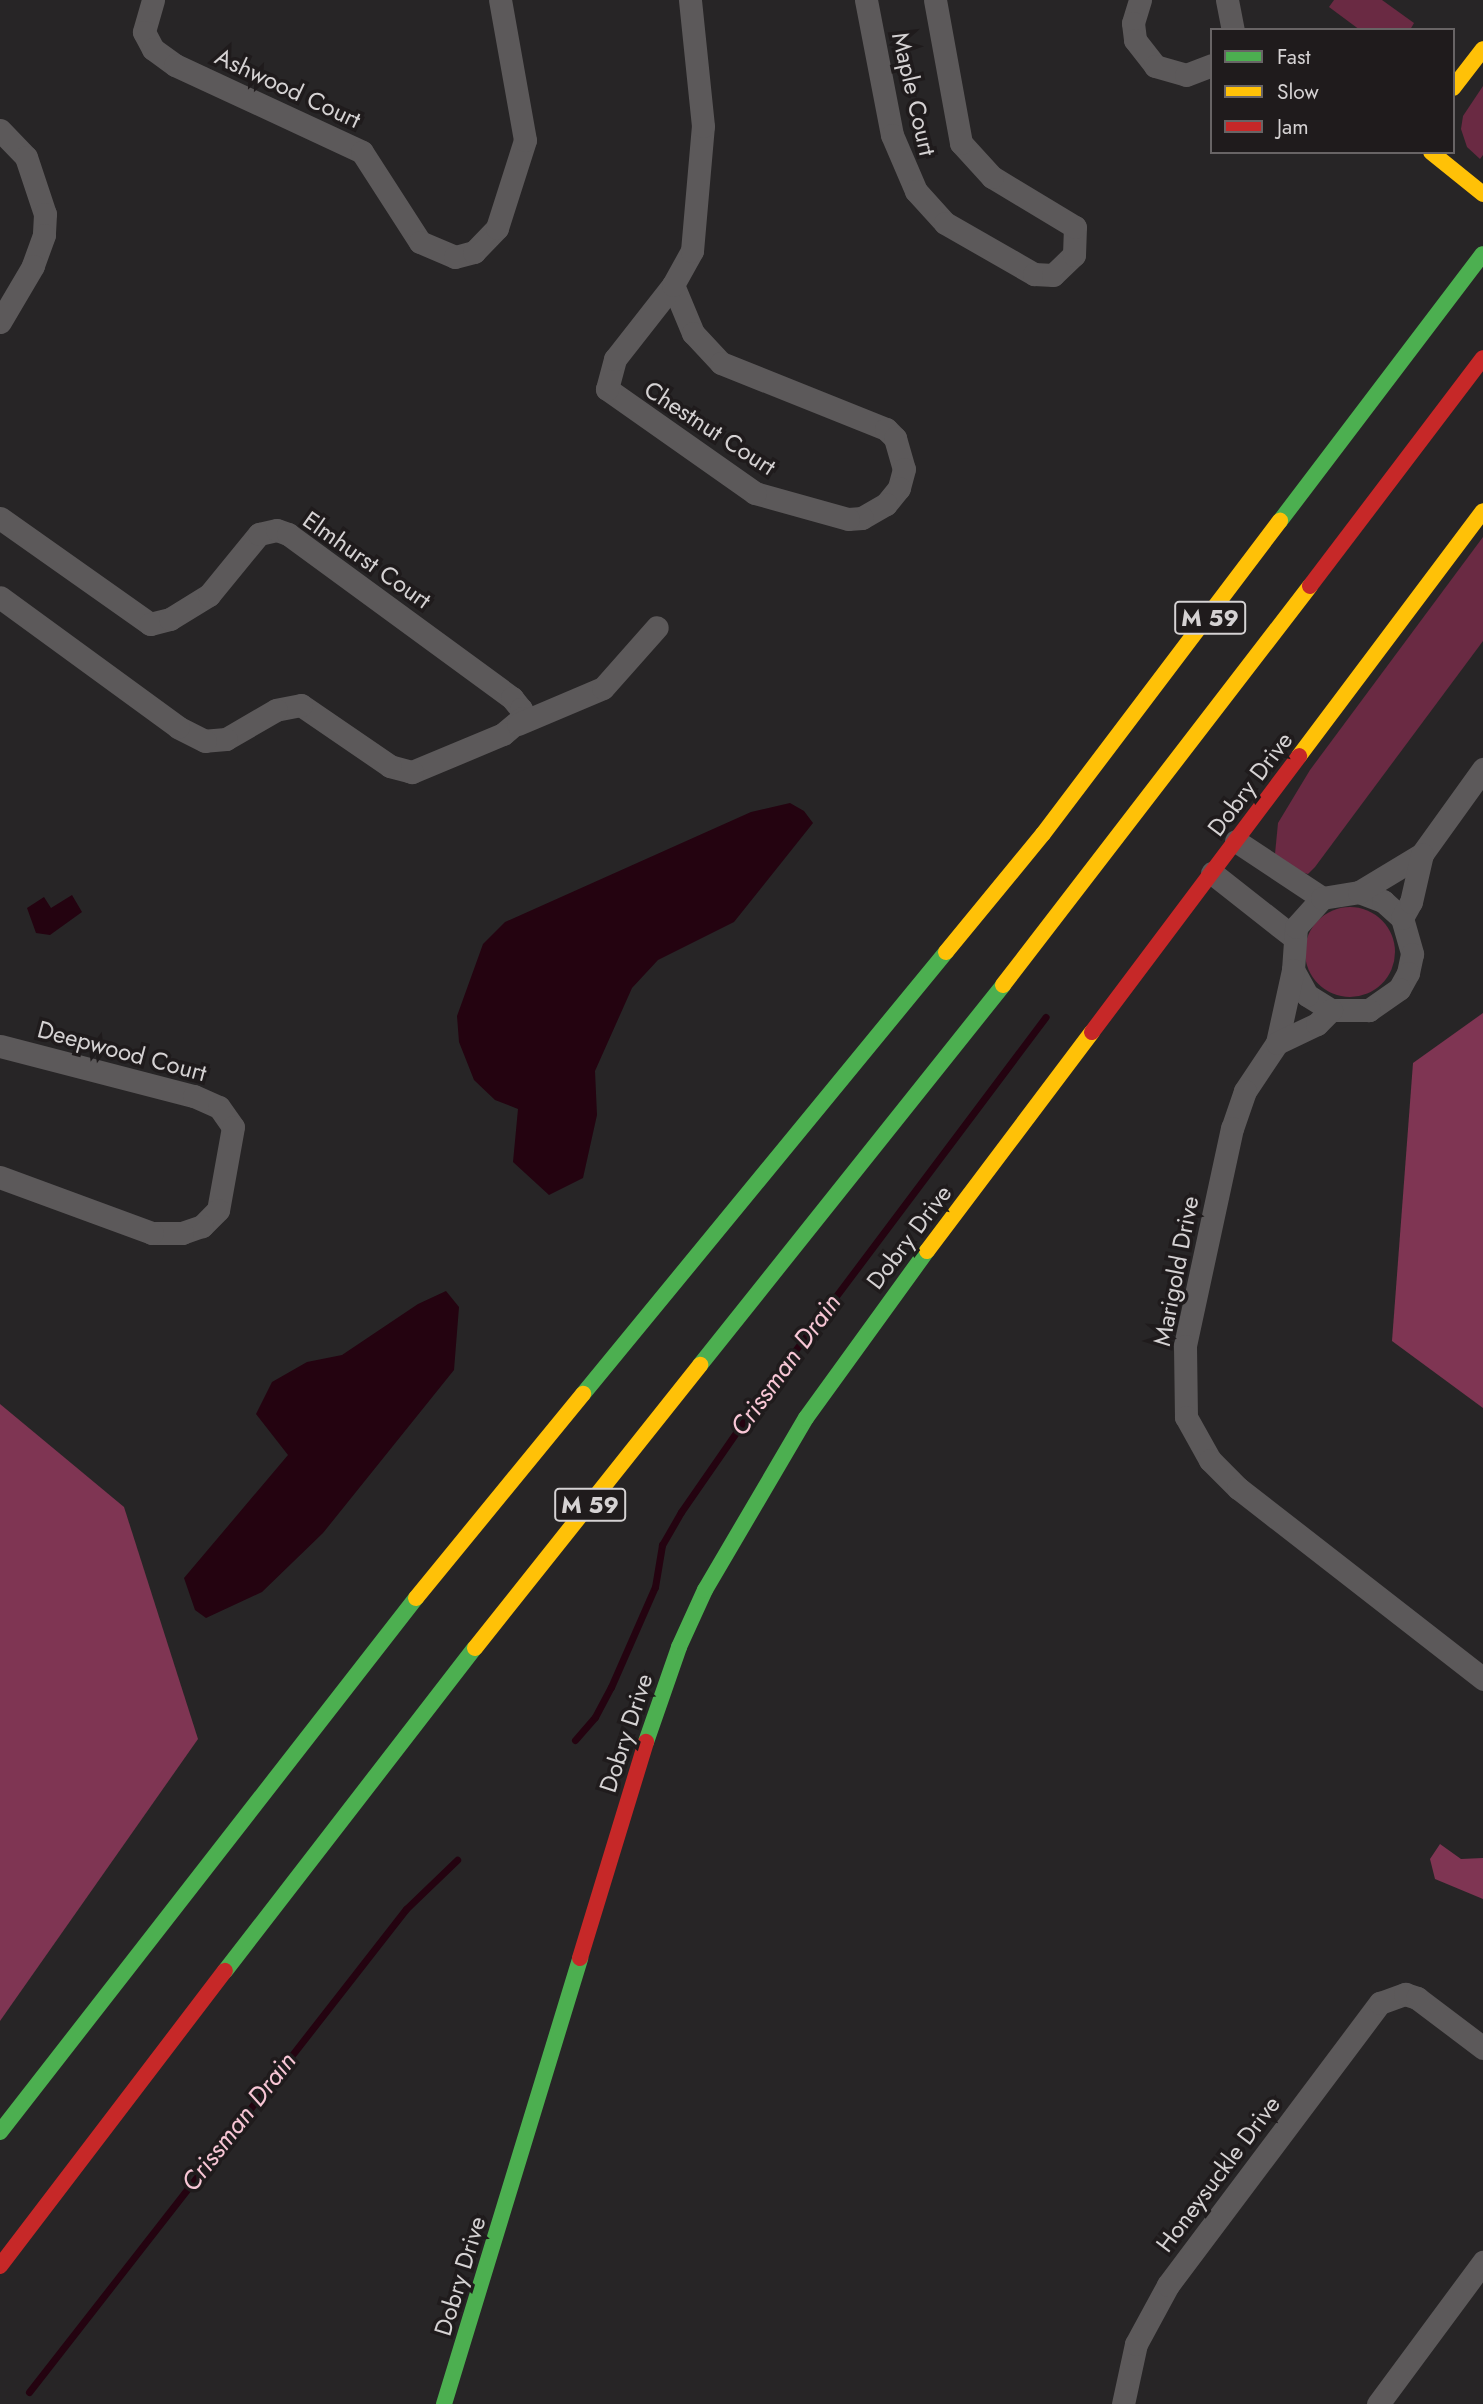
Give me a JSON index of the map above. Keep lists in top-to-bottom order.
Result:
{
  "streets": {
    "main road": ["M 59", "Dobry Drive"],
    "street": [
      "Ashwood Court",
      "Maple Court",
      "Chestnut Court",
      "Elmhurst Court",
      "Deepwood Court",
      "Marigold Drive",
      "Honeysuckle Drive"
    ]
  },
  "water": ["Crissman Drain"],
  "legend": ["Fast", "Slow", "Jam"]
}
